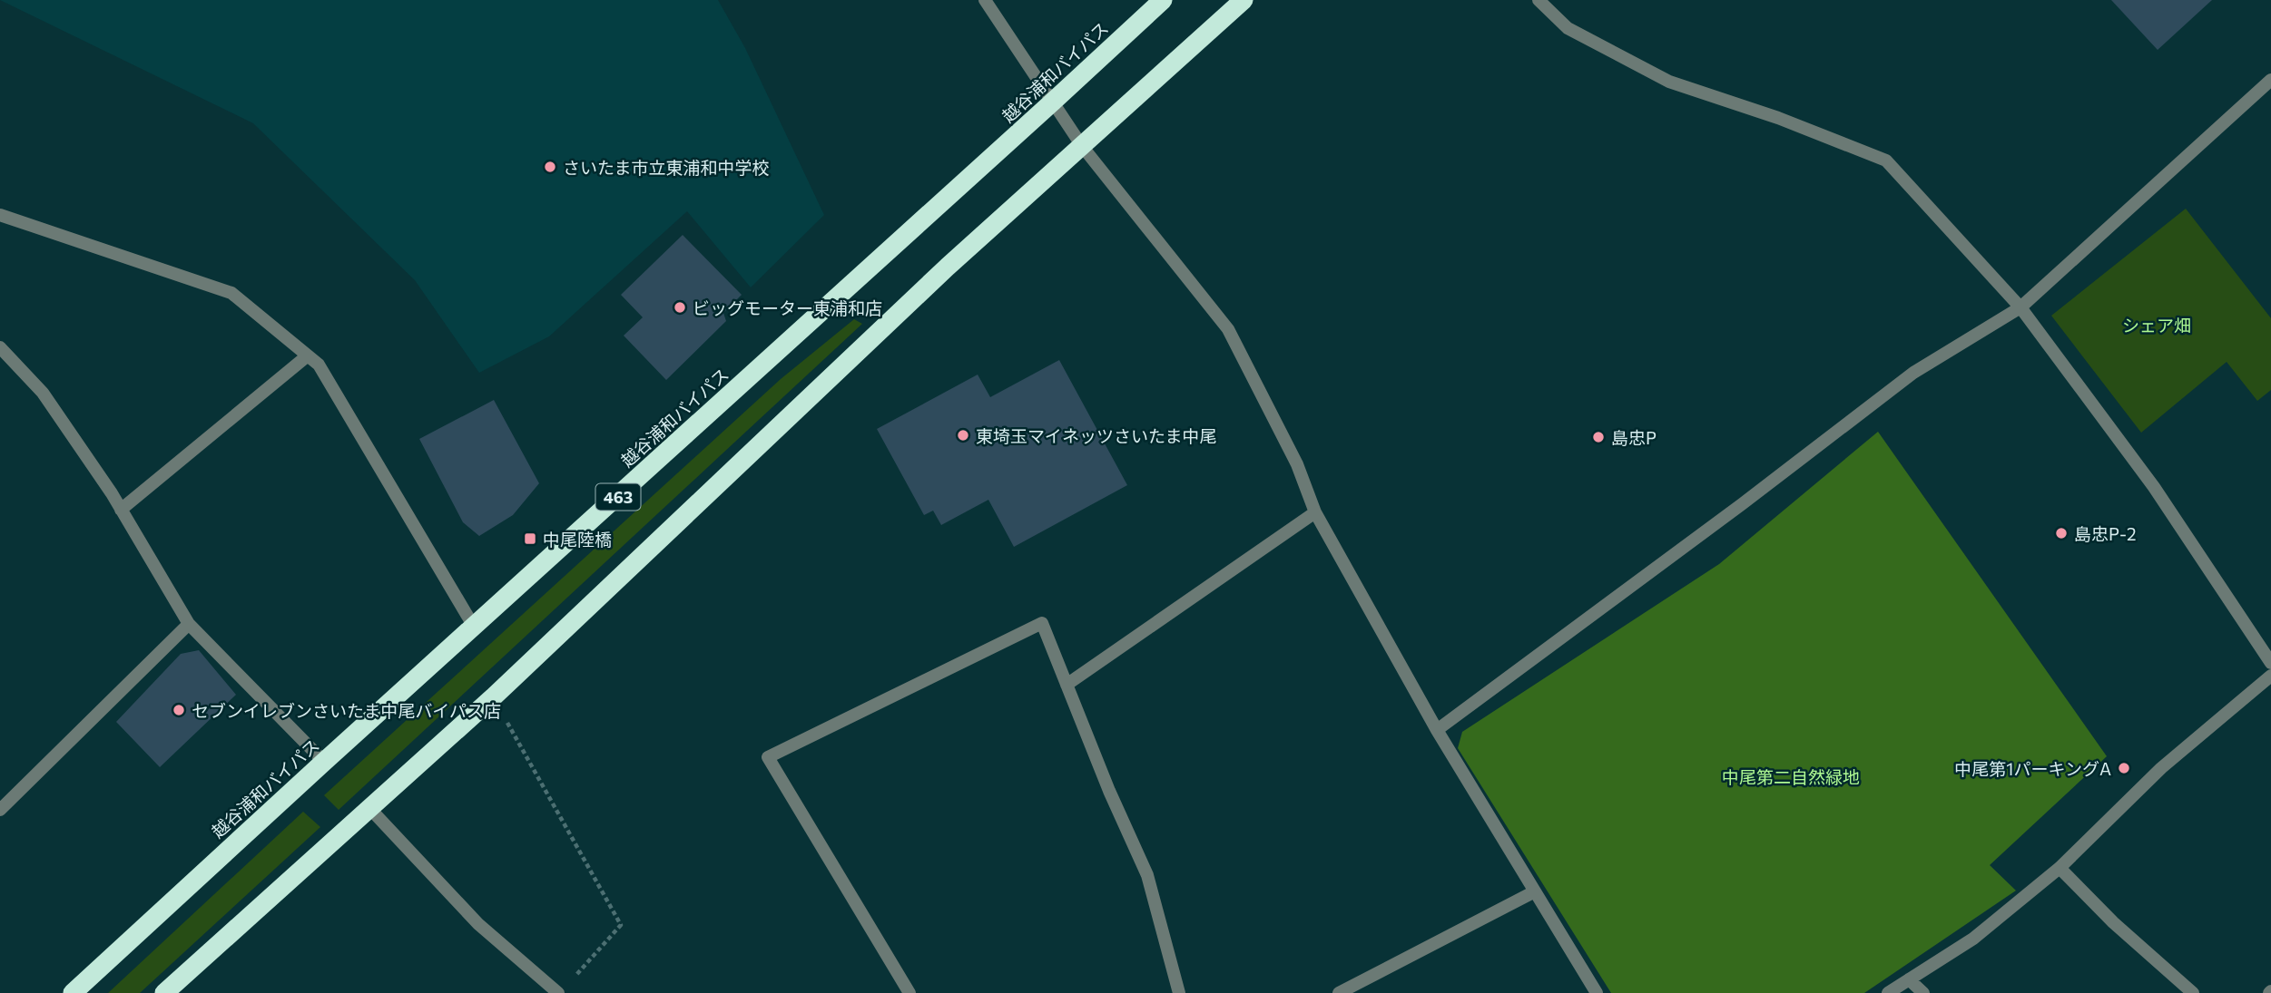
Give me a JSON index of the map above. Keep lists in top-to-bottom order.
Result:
{
  "streets": {
    "highway": ["越谷浦和バイパス", "463"]
  },
  "parks": ["シェア畑", "中尾第二自然緑地"],
  "places": {
    "other": [
      "さいたま市立東浦和中学校",
      "ビッグモーター東浦和店",
      "東埼玉マイネッツさいたま中尾",
      "島忠P",
      "島忠P-2",
      "セブンイレブンさいたま中尾バイパス店",
      "中尾第1パーキングA"
    ],
    "transit": ["中尾陸橋"]
  }
}
